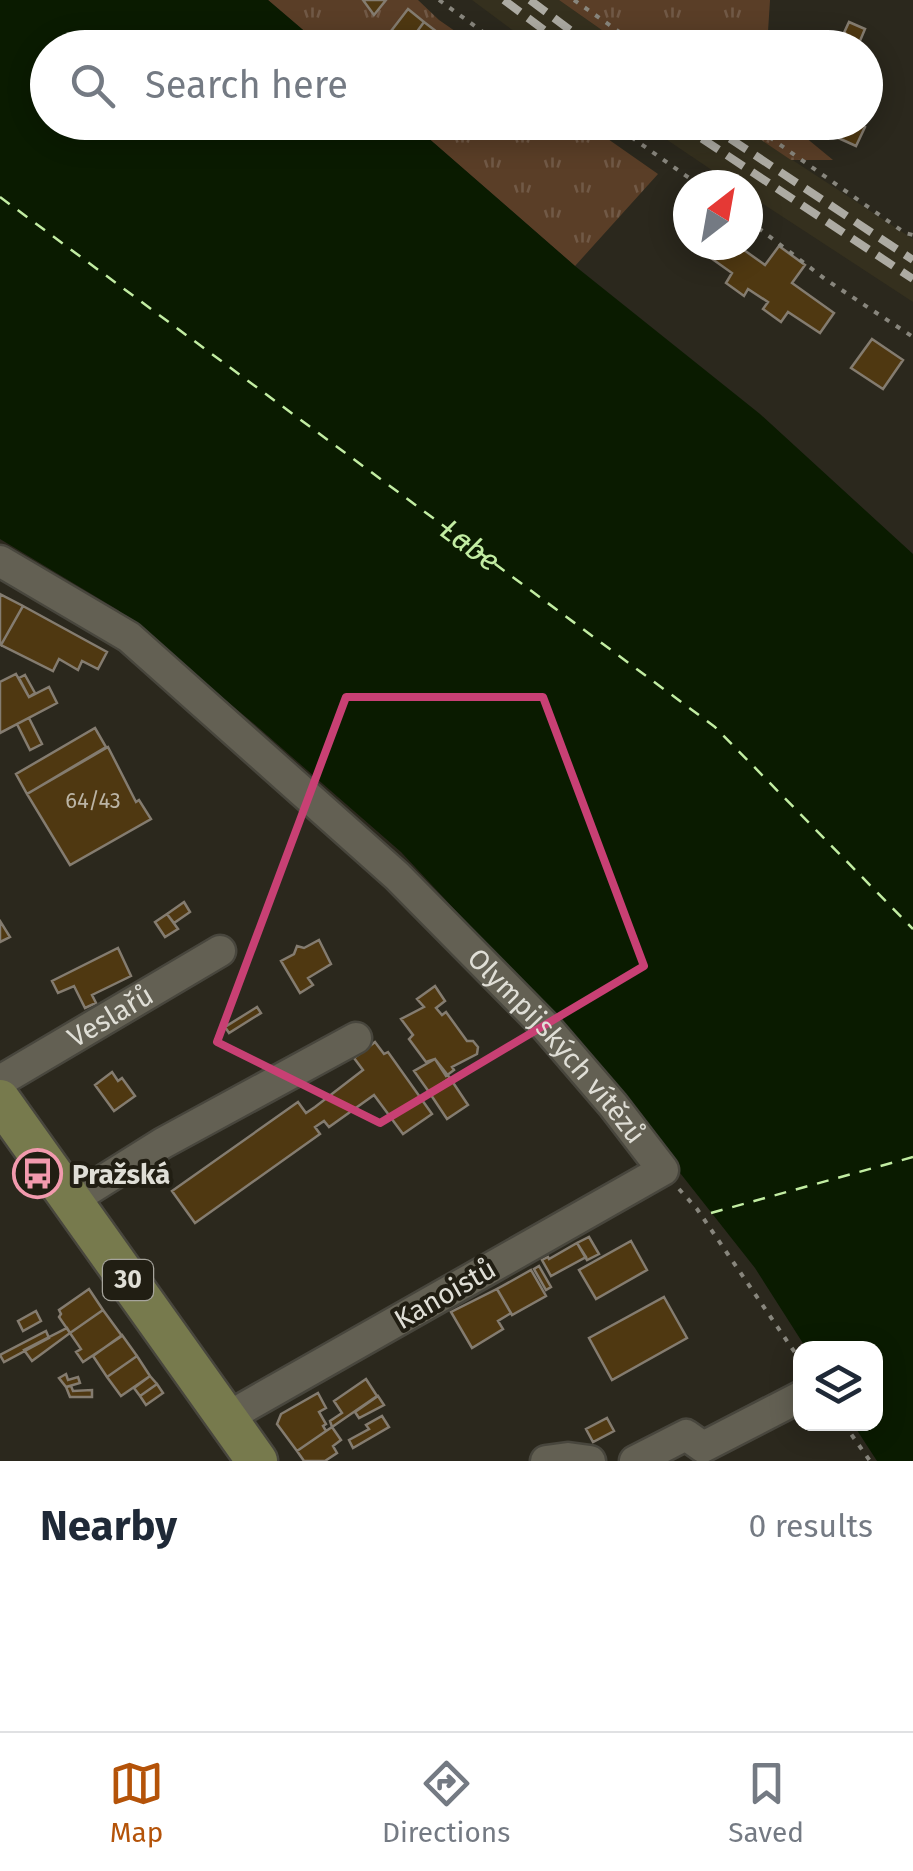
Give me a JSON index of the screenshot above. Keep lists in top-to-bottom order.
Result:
{
  "streets": {
    "main road": ["30"],
    "street": ["Veslařů", "Olympijských vítězů", "Kanoistů"]
  },
  "crossings": [
    ["Olympijských vítězů", "Kanoistů"],
    ["30", "Kanoistů"]
  ],
  "water": ["Labe"],
  "places": {
    "bus stop": ["Pražská"]
  },
  "house_numbers": ["64/43"],
  "north": "top right",
  "page": {
    "search": "Search here",
    "heading": ["Nearby", "0 results"],
    "nav": ["Map", "Directions", "Saved"]
  }
}
